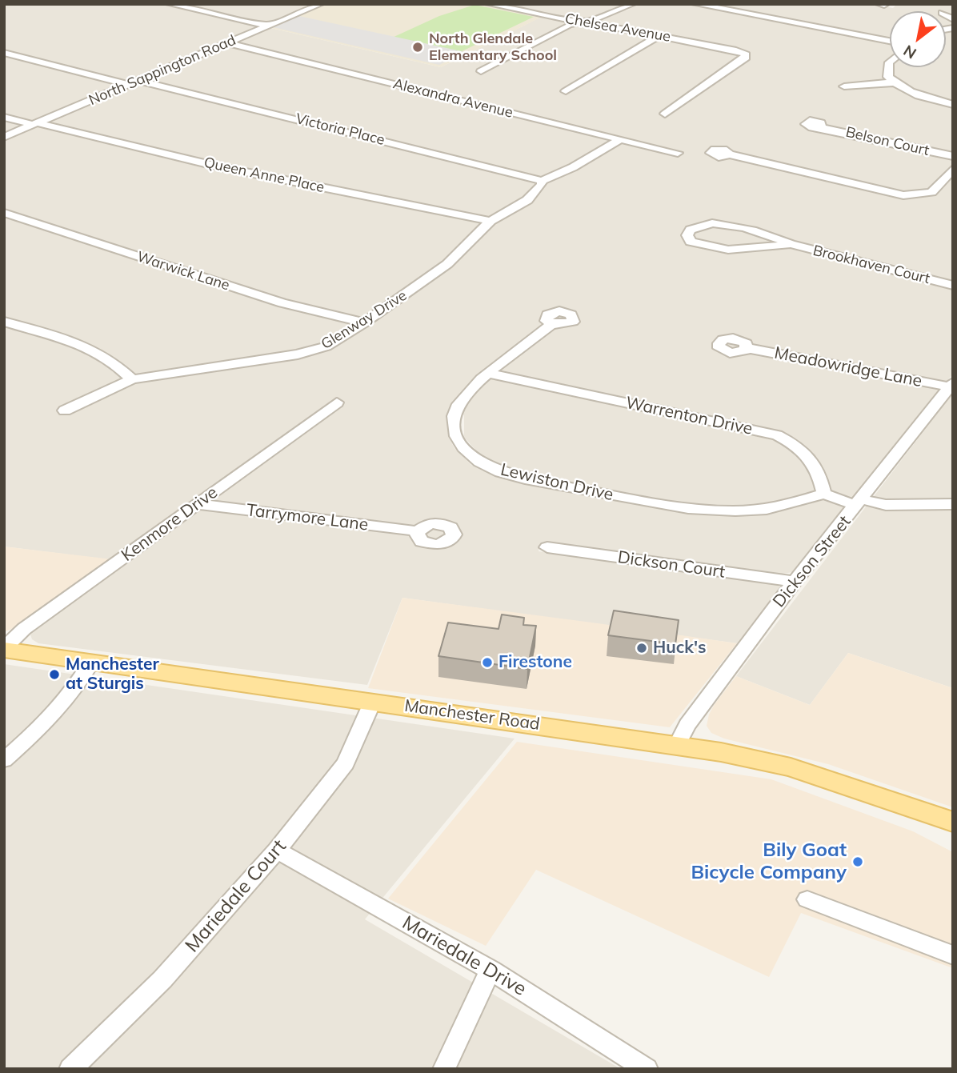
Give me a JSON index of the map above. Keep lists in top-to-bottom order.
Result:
{
  "streets": {
    "main road": ["Manchester Road"],
    "street": [
      "Chelsea Avenue",
      "North Sappington Road",
      "Alexandra Avenue",
      "Victoria Place",
      "Belson Court",
      "Queen Anne Place",
      "Brookhaven Court",
      "Warwick Lane",
      "Glenway Drive",
      "Meadowridge Lane",
      "Warrenton Drive",
      "Lewiston Drive",
      "Tarrymore Lane",
      "Kenmore Drive",
      "Dickson Street",
      "Dickson Court",
      "Mariedale Court",
      "Mariedale Drive"
    ]
  },
  "crossings": [
    ["North Sappington Road", "Alexandra Avenue"],
    ["North Sappington Road", "Victoria Place"],
    ["North Sappington Road", "Queen Anne Place"],
    ["Alexandra Avenue", "Glenway Drive"],
    ["Victoria Place", "Glenway Drive"],
    ["Queen Anne Place", "Glenway Drive"],
    ["Warwick Lane", "Glenway Drive"],
    ["Meadowridge Lane", "Dickson Street"],
    ["Warrenton Drive", "Lewiston Drive"],
    ["Tarrymore Lane", "Kenmore Drive"],
    ["Kenmore Drive", "Manchester Road"],
    ["Dickson Street", "Dickson Court"],
    ["Dickson Street", "Manchester Road"],
    ["Manchester Road", "Mariedale Court"],
    ["Mariedale Court", "Mariedale Drive"]
  ],
  "places": [
    "North Glendale Elementary School",
    "Huck's",
    "Firestone",
    "Manchester at Sturgis",
    "Bily Goat Bicycle Company"
  ],
  "north": "bottom left"
}
